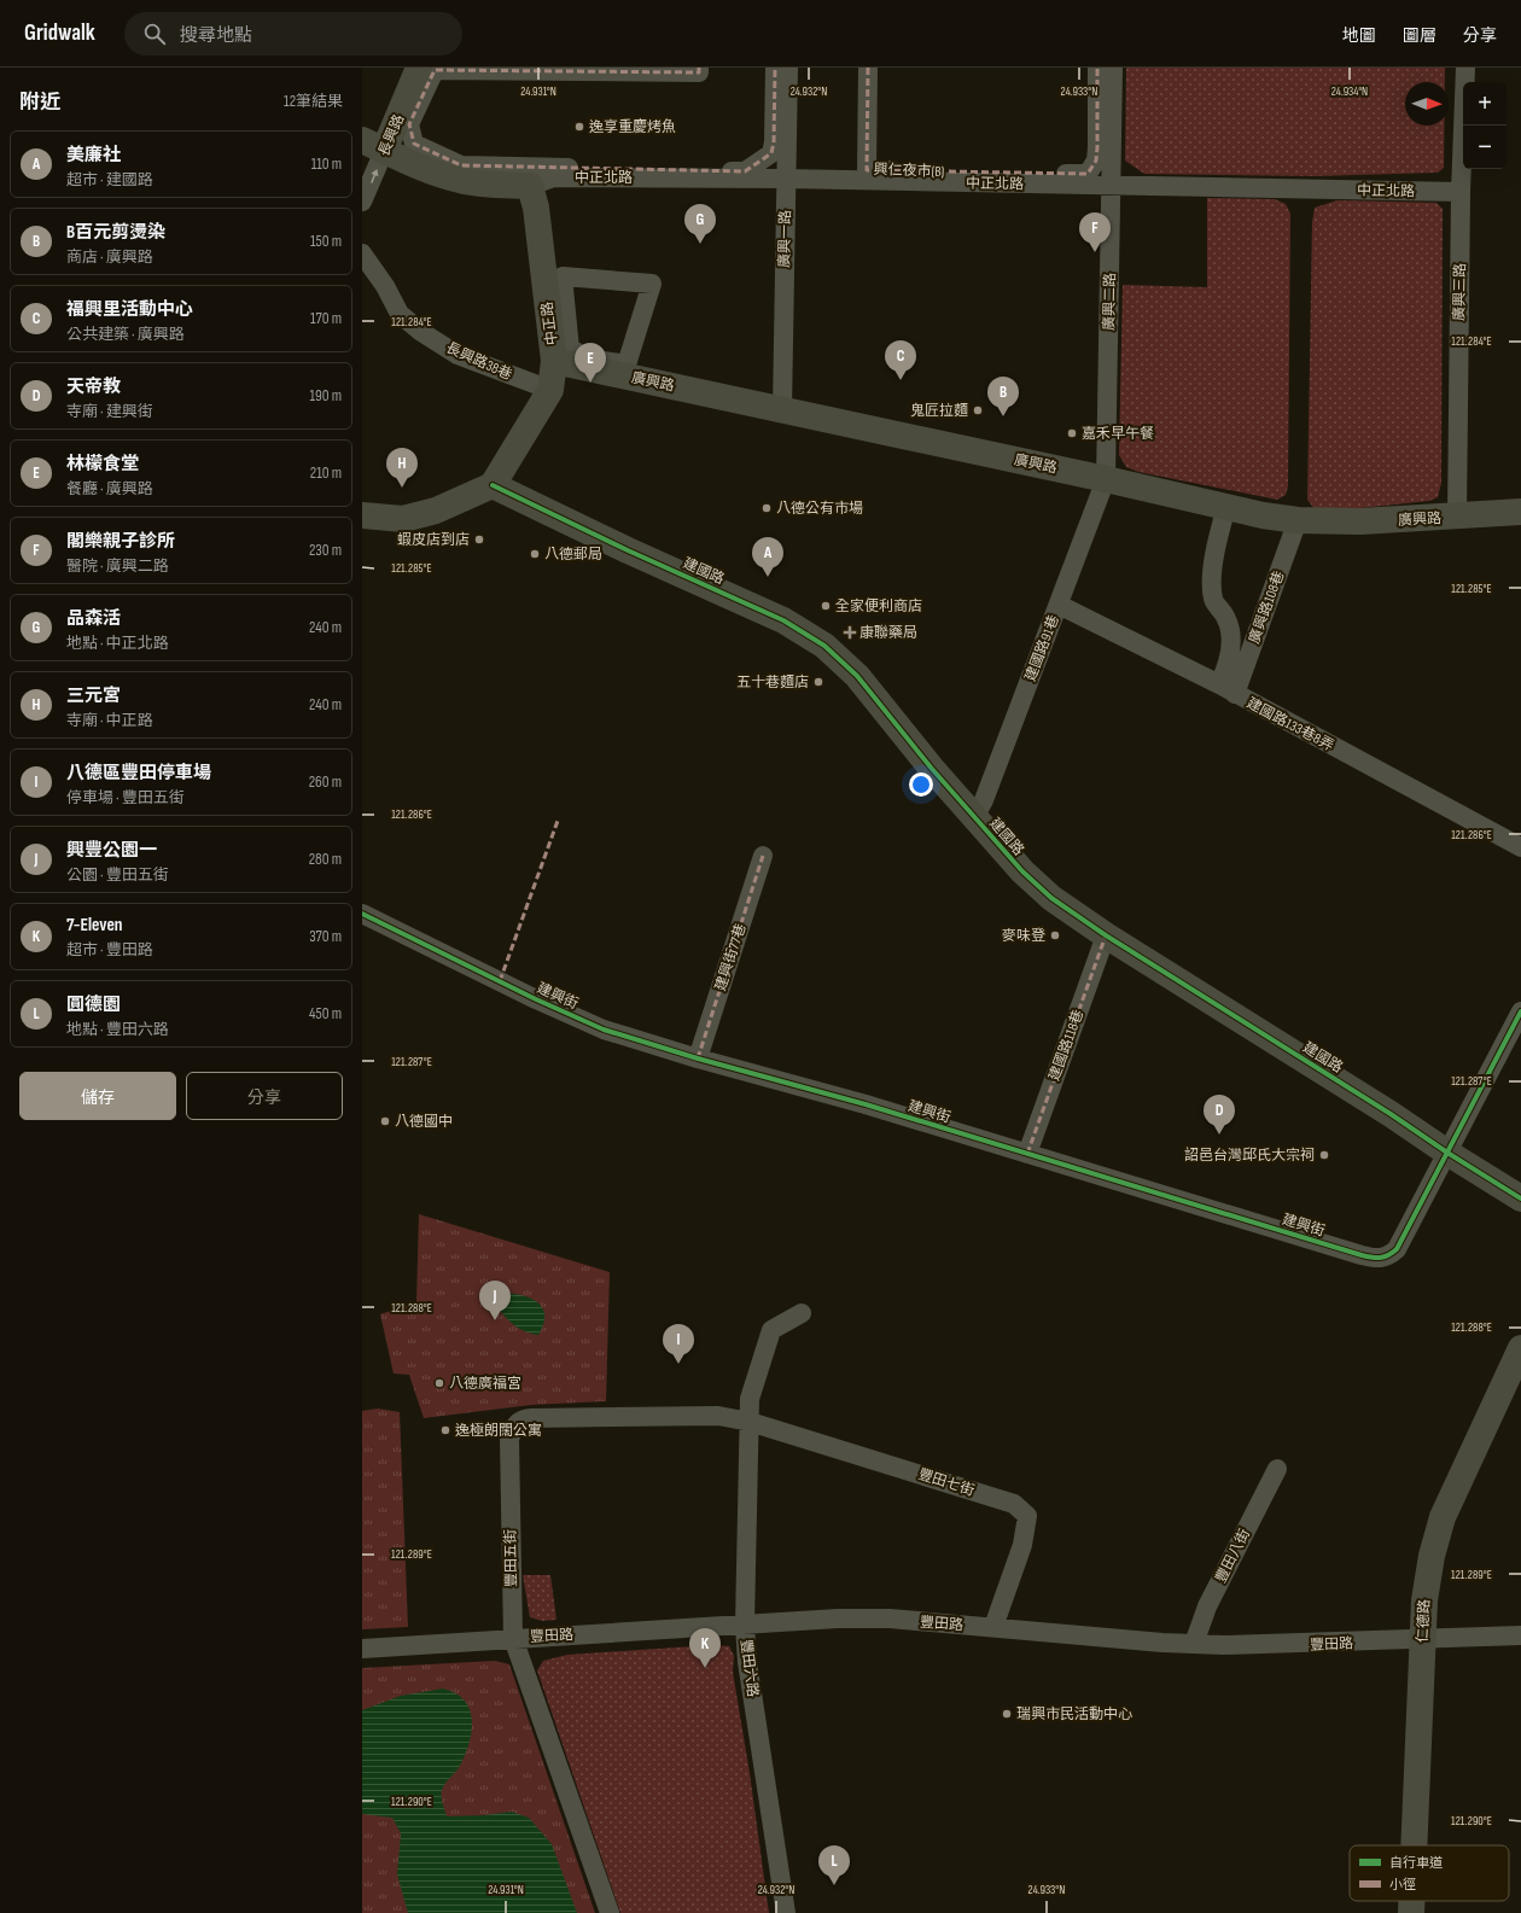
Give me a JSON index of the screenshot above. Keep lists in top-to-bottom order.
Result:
{
  "streets": {
    "street": [
      "長興路",
      "興仁夜市(B)",
      "中正北路",
      "廣興一路",
      "廣興三路",
      "廣興二路",
      "中正路",
      "長興路38巷",
      "廣興路",
      "建國路",
      "廣興路108巷",
      "建國路91巷",
      "建國路133巷8弄",
      "建興街77巷",
      "建興街",
      "建國路118巷",
      "豐田七街",
      "豐田八街",
      "豐田五街",
      "仁德路",
      "豐田路",
      "豐田六路"
    ]
  },
  "crossings": [
    ["中正北路", "廣興一路"],
    ["中正北路", "廣興三路"],
    ["中正北路", "廣興二路"],
    ["中正北路", "中正路"],
    ["廣興一路", "廣興路"],
    ["廣興三路", "廣興路"],
    ["廣興二路", "廣興路"],
    ["廣興二路", "建國路91巷"],
    ["中正路", "長興路38巷"],
    ["中正路", "廣興路"],
    ["中正路", "建國路"],
    ["廣興路", "廣興路108巷"],
    ["廣興路", "建國路91巷"],
    ["建國路", "建國路91巷"],
    ["建國路", "建興街"],
    ["建國路", "建國路118巷"],
    ["廣興路108巷", "建國路133巷8弄"],
    ["建國路91巷", "建國路133巷8弄"],
    ["建興街77巷", "建興街"],
    ["建興街", "建國路118巷"],
    ["豐田七街", "豐田五街"],
    ["豐田七街", "豐田路"],
    ["豐田七街", "豐田六路"],
    ["豐田八街", "豐田路"],
    ["豐田五街", "豐田路"],
    ["豐田五街", "豐田六路"],
    ["仁德路", "豐田路"],
    ["豐田路", "豐田六路"]
  ],
  "one_way": ["長興路"],
  "places": {
    "other": [
      "逸享重慶烤魚",
      "鬼匠拉麵",
      "嘉禾早午餐",
      "八德公有市場",
      "蝦皮店到店",
      "八德郵局",
      "全家便利商店",
      "五十巷麵店",
      "麥味登",
      "八德國中",
      "詔邑台灣邱氏大宗祠",
      "八德廣福宮",
      "逸極朗闊公寓",
      "瑞興市民活動中心"
    ],
    "health": ["康聯藥局"]
  },
  "legend": ["自行車道", "小徑"],
  "north": "right",
  "page": {
    "header": "Gridwalk",
    "search": "搜尋地點",
    "nav": ["地圖", "圖層", "分享"],
    "heading": ["附近", "12筆結果"],
    "map_buttons": ["+", "−"],
    "list": [
      {
        "mark": "A",
        "name": "美廉社",
        "note": "超市 · 建國路",
        "value": "110 m"
      },
      {
        "mark": "B",
        "name": "B百元剪燙染",
        "note": "商店 · 廣興路",
        "value": "150 m"
      },
      {
        "mark": "C",
        "name": "福興里活動中心",
        "note": "公共建築 · 廣興路",
        "value": "170 m"
      },
      {
        "mark": "D",
        "name": "天帝教",
        "note": "寺廟 · 建興街",
        "value": "190 m"
      },
      {
        "mark": "E",
        "name": "林檬食堂",
        "note": "餐廳 · 廣興路",
        "value": "210 m"
      },
      {
        "mark": "F",
        "name": "閣樂親子診所",
        "note": "醫院 · 廣興二路",
        "value": "230 m"
      },
      {
        "mark": "G",
        "name": "品森活",
        "note": "地點 · 中正北路",
        "value": "240 m"
      },
      {
        "mark": "H",
        "name": "三元宮",
        "note": "寺廟 · 中正路",
        "value": "240 m"
      },
      {
        "mark": "I",
        "name": "八德區豐田停車場",
        "note": "停車場 · 豐田五街",
        "value": "260 m"
      },
      {
        "mark": "J",
        "name": "興豐公園一",
        "note": "公園 · 豐田五街",
        "value": "280 m"
      },
      {
        "mark": "K",
        "name": "7-Eleven",
        "note": "超市 · 豐田路",
        "value": "370 m"
      },
      {
        "mark": "L",
        "name": "圓德園",
        "note": "地點 · 豐田六路",
        "value": "450 m"
      }
    ],
    "pins": [
      "G",
      "F",
      "C",
      "E",
      "B",
      "H",
      "A",
      "D",
      "J",
      "I",
      "K",
      "L"
    ],
    "buttons": ["儲存", "分享"]
  },
  "coordinates": [
    "24.931°N",
    "24.932°N",
    "24.933°N",
    "24.934°N",
    "121.284°E",
    "121.285°E",
    "121.286°E",
    "121.287°E",
    "121.288°E",
    "121.289°E",
    "121.290°E"
  ]
}
